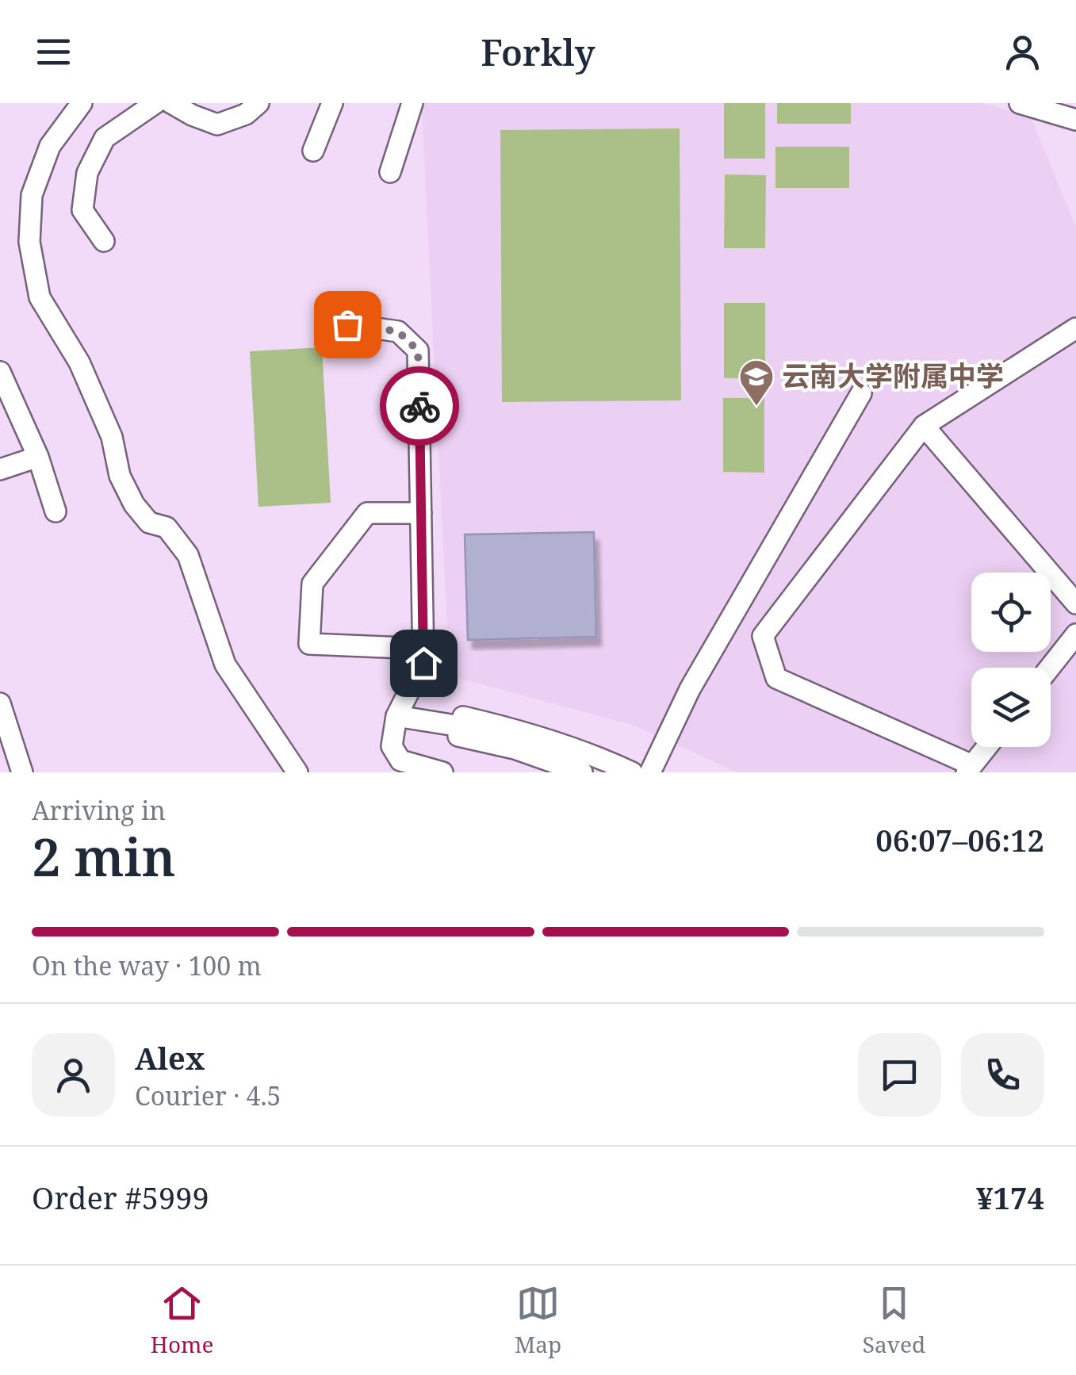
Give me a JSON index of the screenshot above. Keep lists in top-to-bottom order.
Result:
{
  "places": {
    "school or university": ["云南大学附属中学"]
  },
  "page": {
    "header": "Forkly",
    "heading": ["2 min", "Arriving in", "06:07–06:12"],
    "panel": [
      "Alex",
      "Courier · 4.5",
      "Order #5999",
      "¥174"
    ],
    "bar": "On the way · 100 m",
    "tabs": ["Home", "Map", "Saved"]
  }
}
